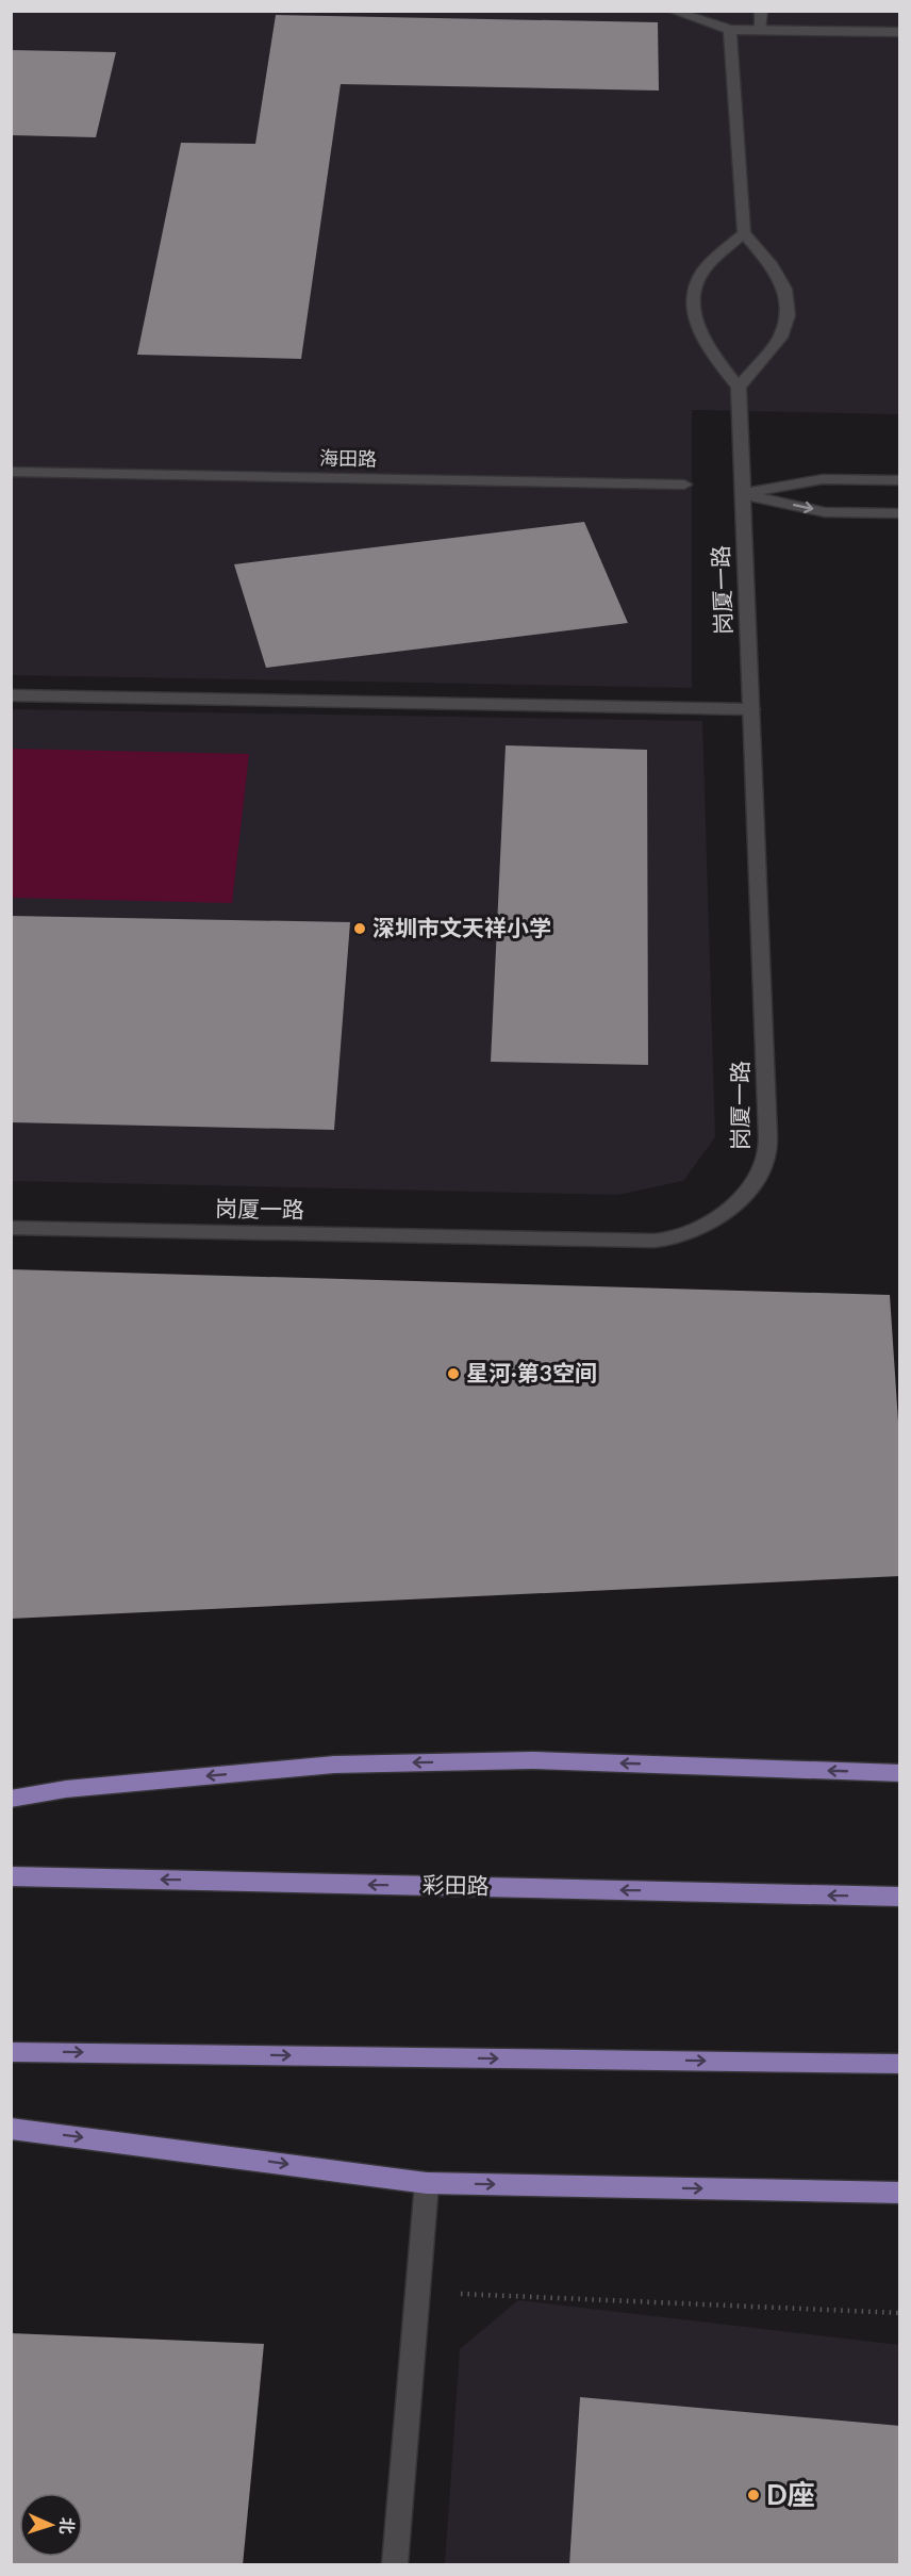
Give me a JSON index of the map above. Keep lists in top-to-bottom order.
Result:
{
  "streets": {
    "main road": ["彩田路"],
    "street": ["海田路", "岗厦一路"]
  },
  "places": ["深圳市文天祥小学", "星河·第3空间", "D座"],
  "north": "right"
}
